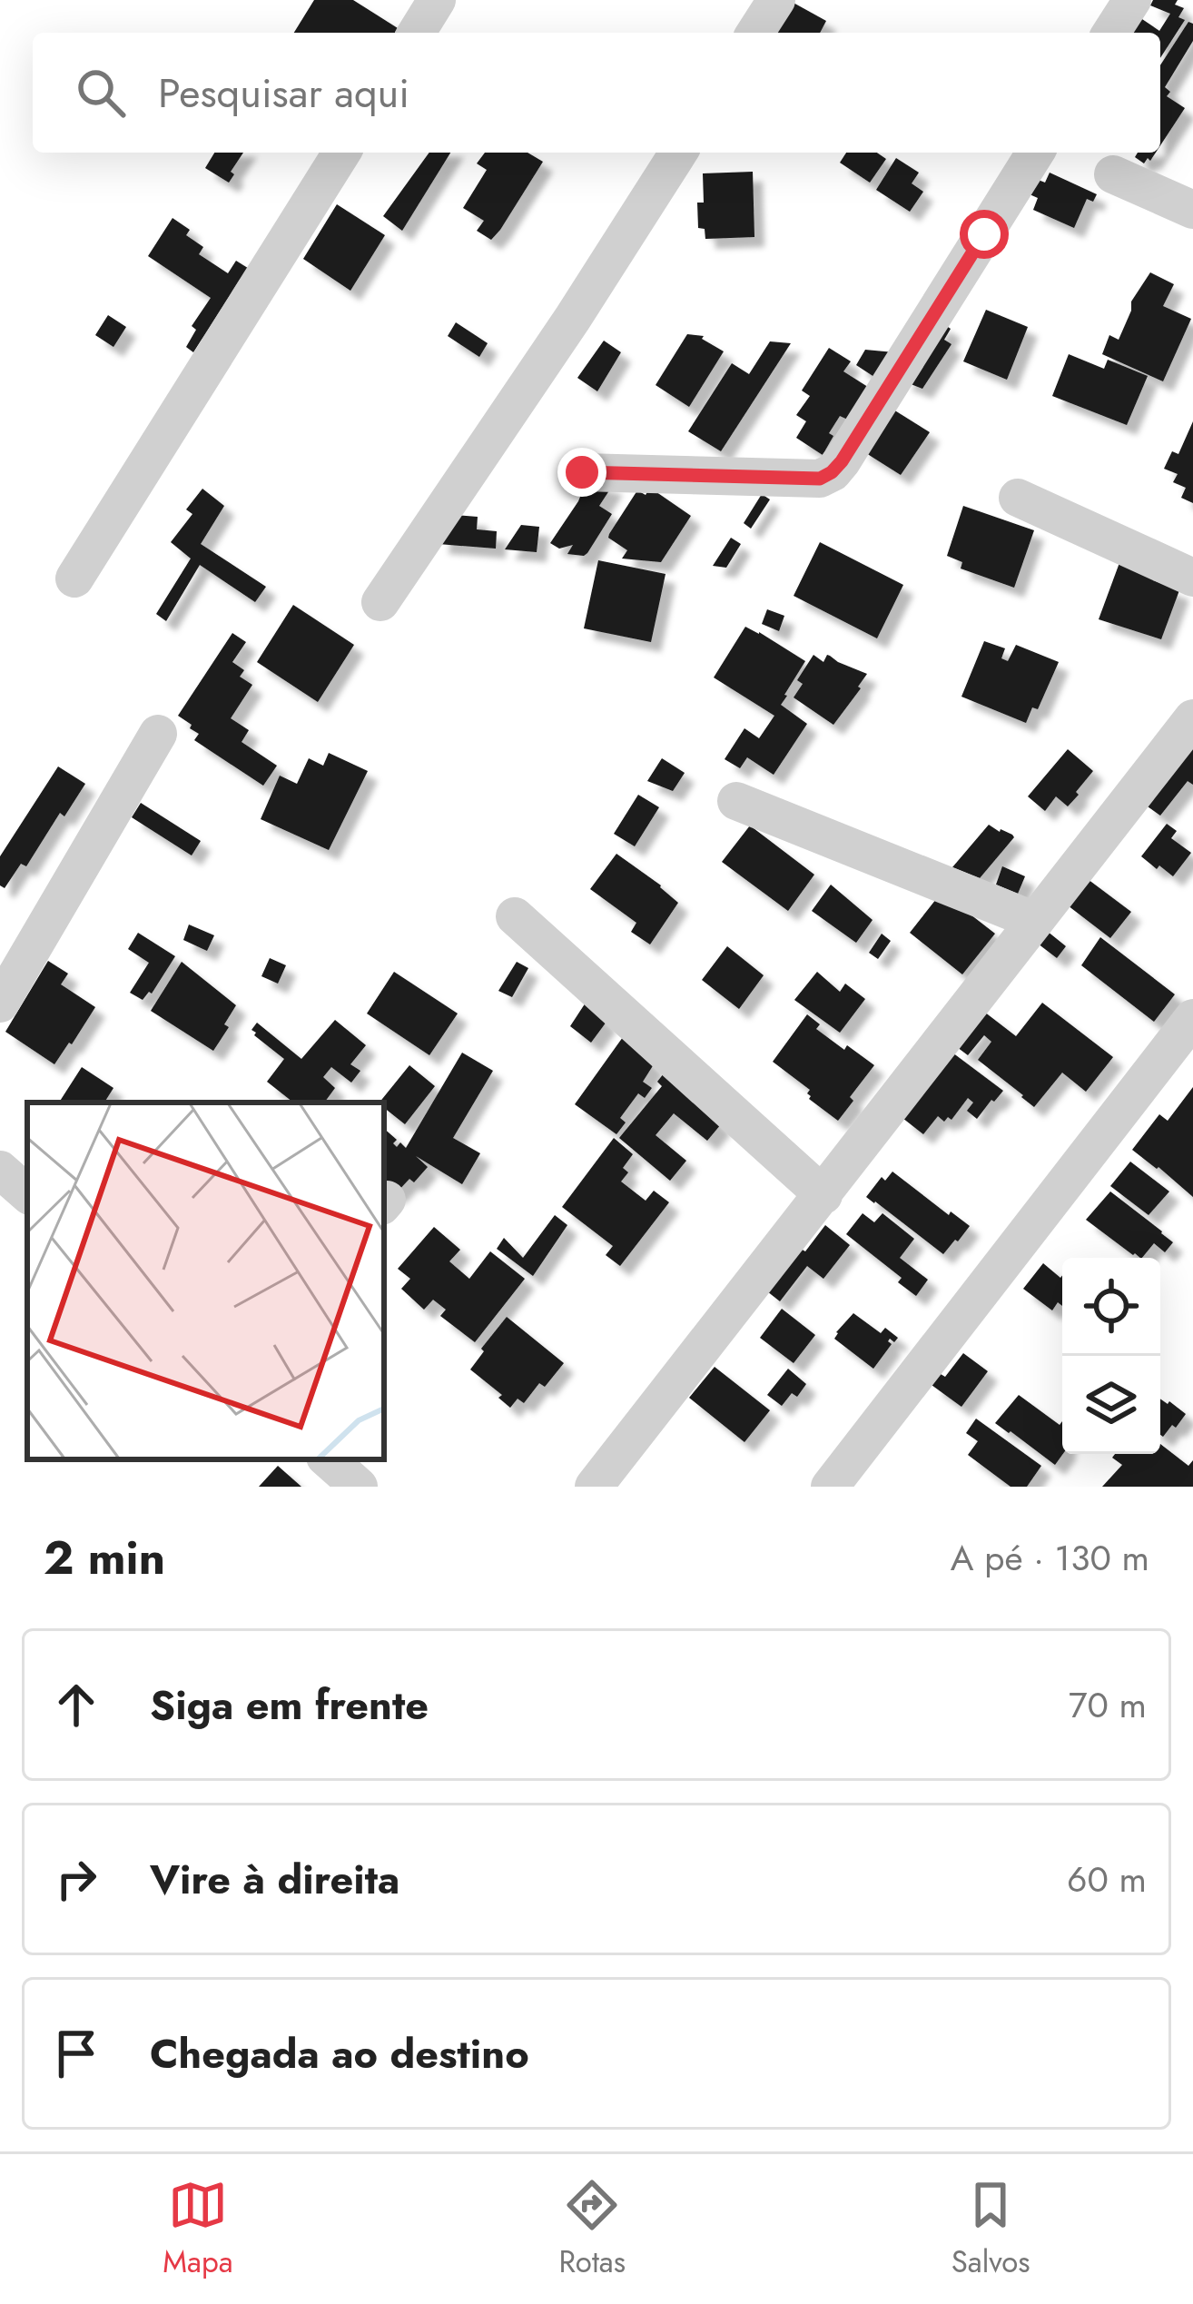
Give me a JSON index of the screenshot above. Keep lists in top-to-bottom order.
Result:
{
  "page": {
    "search": "Pesquisar aqui",
    "heading": ["2 min", "A pé · 130 m"],
    "list": [
      ["Siga em frente", "70 m"],
      ["Vire à direita", "60 m"],
      "Chegada ao destino"
    ],
    "nav": ["Mapa", "Rotas", "Salvos"]
  }
}
